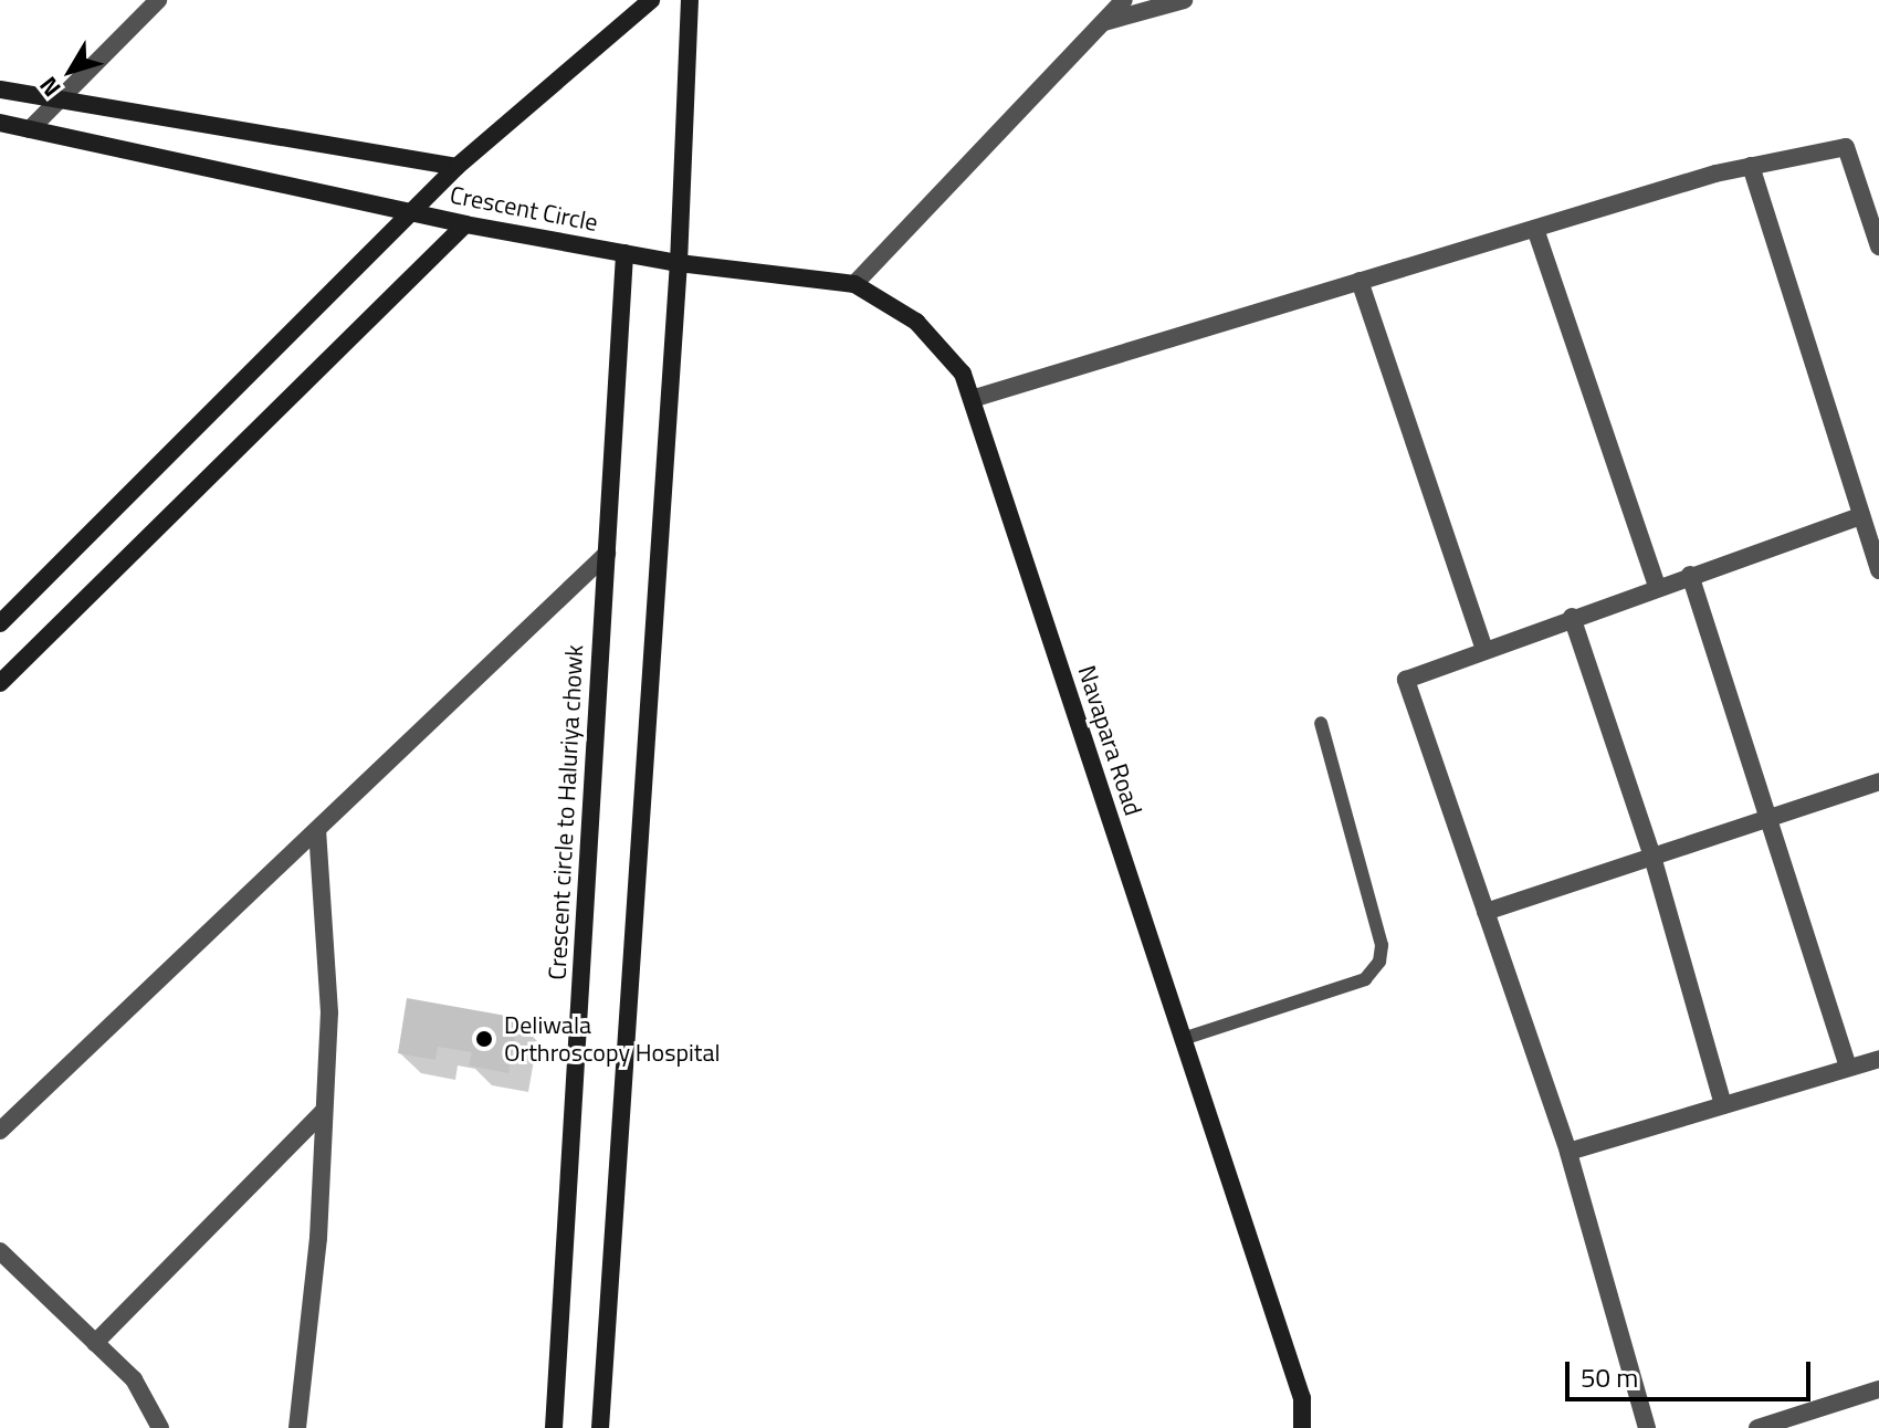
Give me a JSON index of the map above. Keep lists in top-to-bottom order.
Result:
{
  "streets": {
    "street": ["Crescent Circle", "Navapara Road", "Crescent circle to Haluriya chowk"]
  },
  "crossings": [
    ["Crescent Circle", "Navapara Road"],
    ["Crescent Circle", "Crescent circle to Haluriya chowk"]
  ],
  "places": ["Deliwala Orthroscopy Hospital"],
  "scale_bar": "50 m",
  "north": "bottom left"
}
